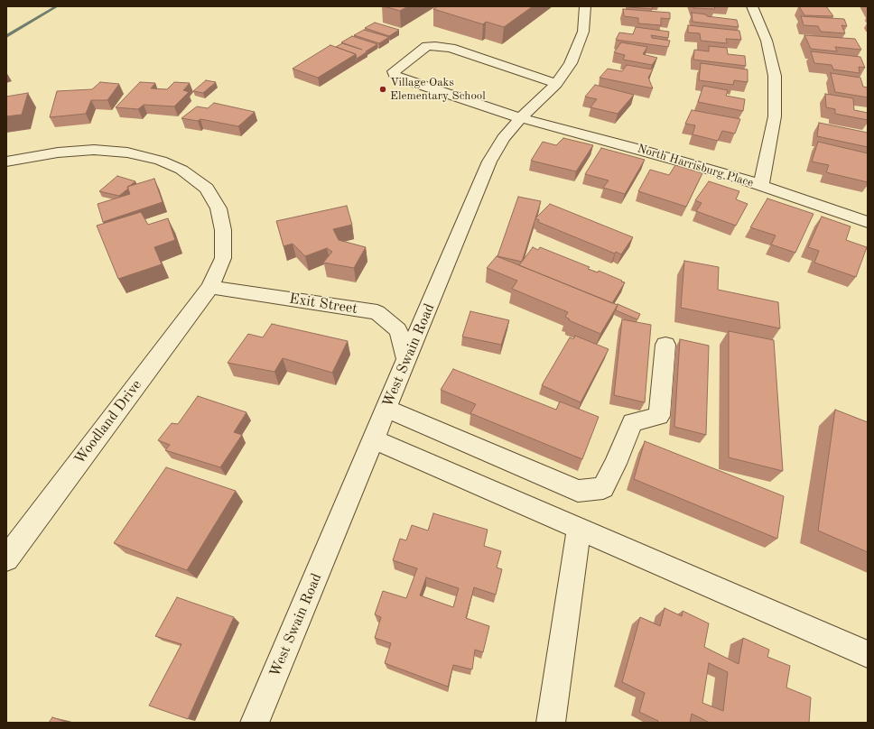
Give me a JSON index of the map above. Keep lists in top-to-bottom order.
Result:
{
  "streets": {
    "street": [
      "North Harrisburg Place",
      "Exit Street",
      "West Swain Road",
      "Woodland Drive"
    ]
  },
  "crossings": [
    ["North Harrisburg Place", "West Swain Road"],
    ["Exit Street", "West Swain Road"],
    ["Exit Street", "Woodland Drive"]
  ],
  "places": ["Village Oaks Elementary School"]
}
